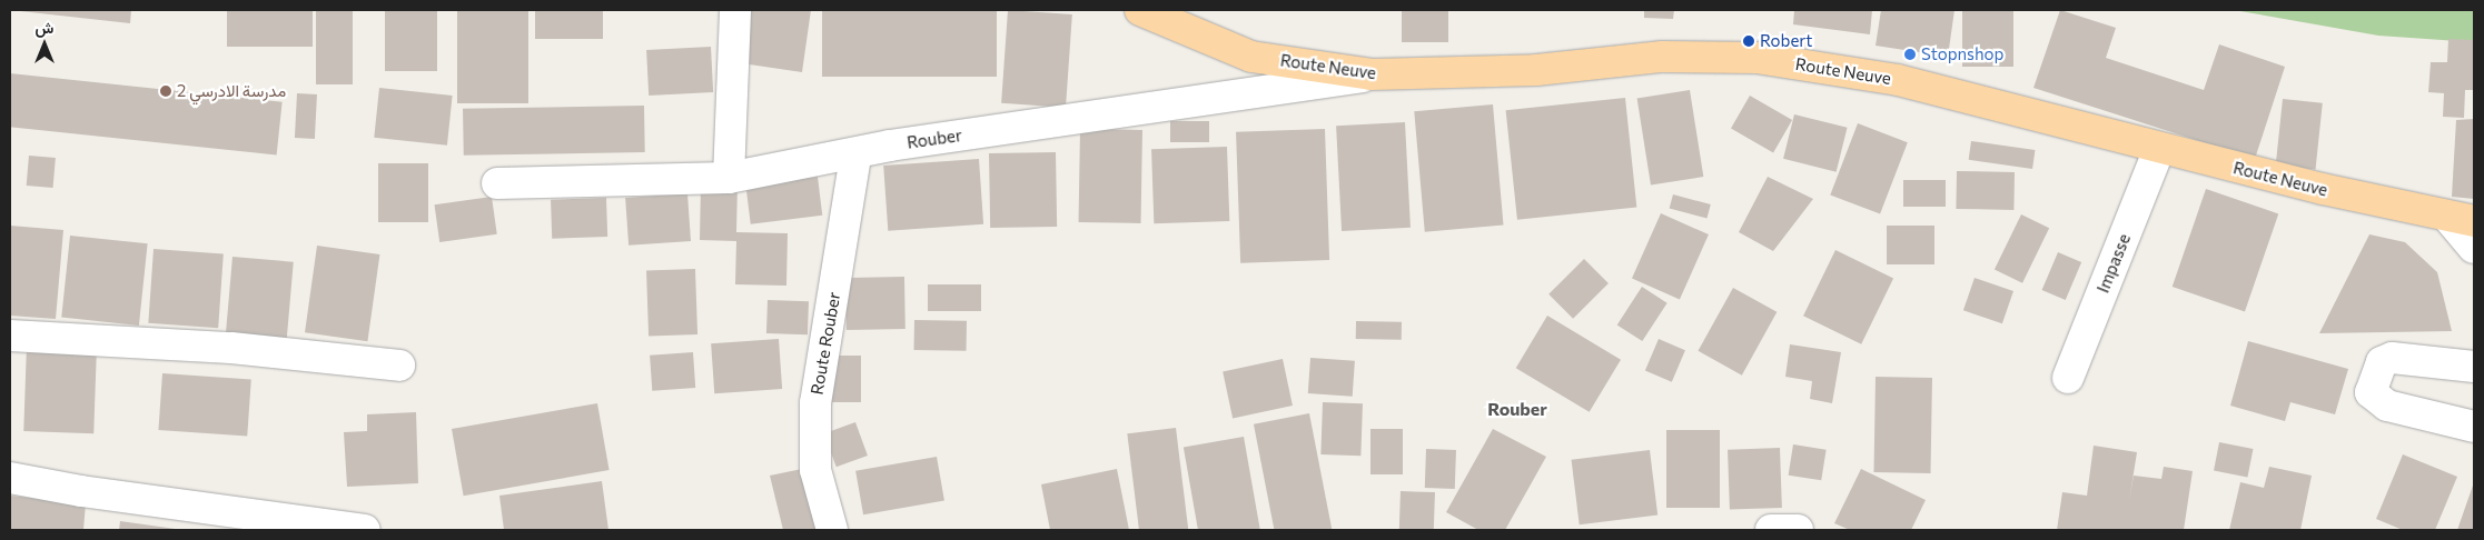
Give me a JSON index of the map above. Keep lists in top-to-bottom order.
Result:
{
  "streets": {
    "main road": ["Route Neuve"],
    "street": ["Rouber", "Impasse", "Route Rouber"]
  },
  "crossings": [
    ["Route Neuve", "Rouber"],
    ["Route Neuve", "Impasse"],
    ["Rouber", "Route Rouber"]
  ],
  "districts": ["Rouber"],
  "places": ["Robert", "Stopnshop", "مدرسة الادرسي 2"],
  "north": "top"
}
